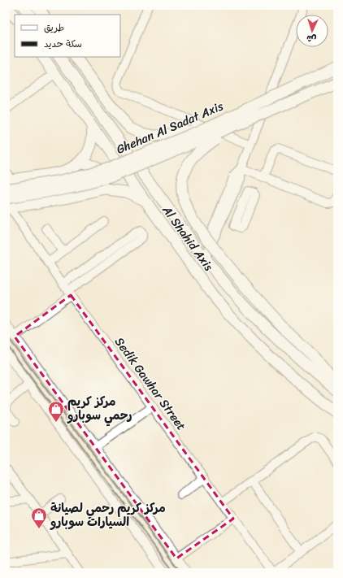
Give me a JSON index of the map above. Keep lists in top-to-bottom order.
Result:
{
  "streets": {
    "main road": ["Ghehan Al Sadat Axis", "Al Shahid Axis"],
    "street": ["Sedik Gawhar Street"]
  },
  "crossings": [
    ["Ghehan Al Sadat Axis", "Sedik Gawhar Street"]
  ],
  "places": {
    "shop": ["مركز كريم رحمي سوبارو", "مركز كريم رحمي لصيانة السيارات سوبارو"]
  },
  "legend": ["طريق", "سكة حديد"],
  "north": "bottom"
}
